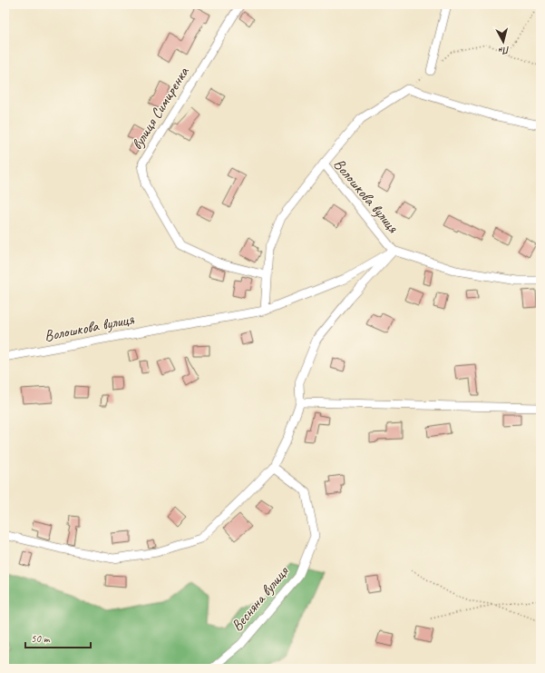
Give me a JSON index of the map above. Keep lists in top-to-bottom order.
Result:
{
  "streets": {
    "street": ["вулиця Симиренка", "Волошкова вулиця", "Весняна вулиця"]
  },
  "crossings": [
    ["вулиця Симиренка", "Волошкова вулиця"],
    ["Волошкова вулиця", "Весняна вулиця"]
  ],
  "scale_bar": "50 m",
  "north": "bottom"
}
